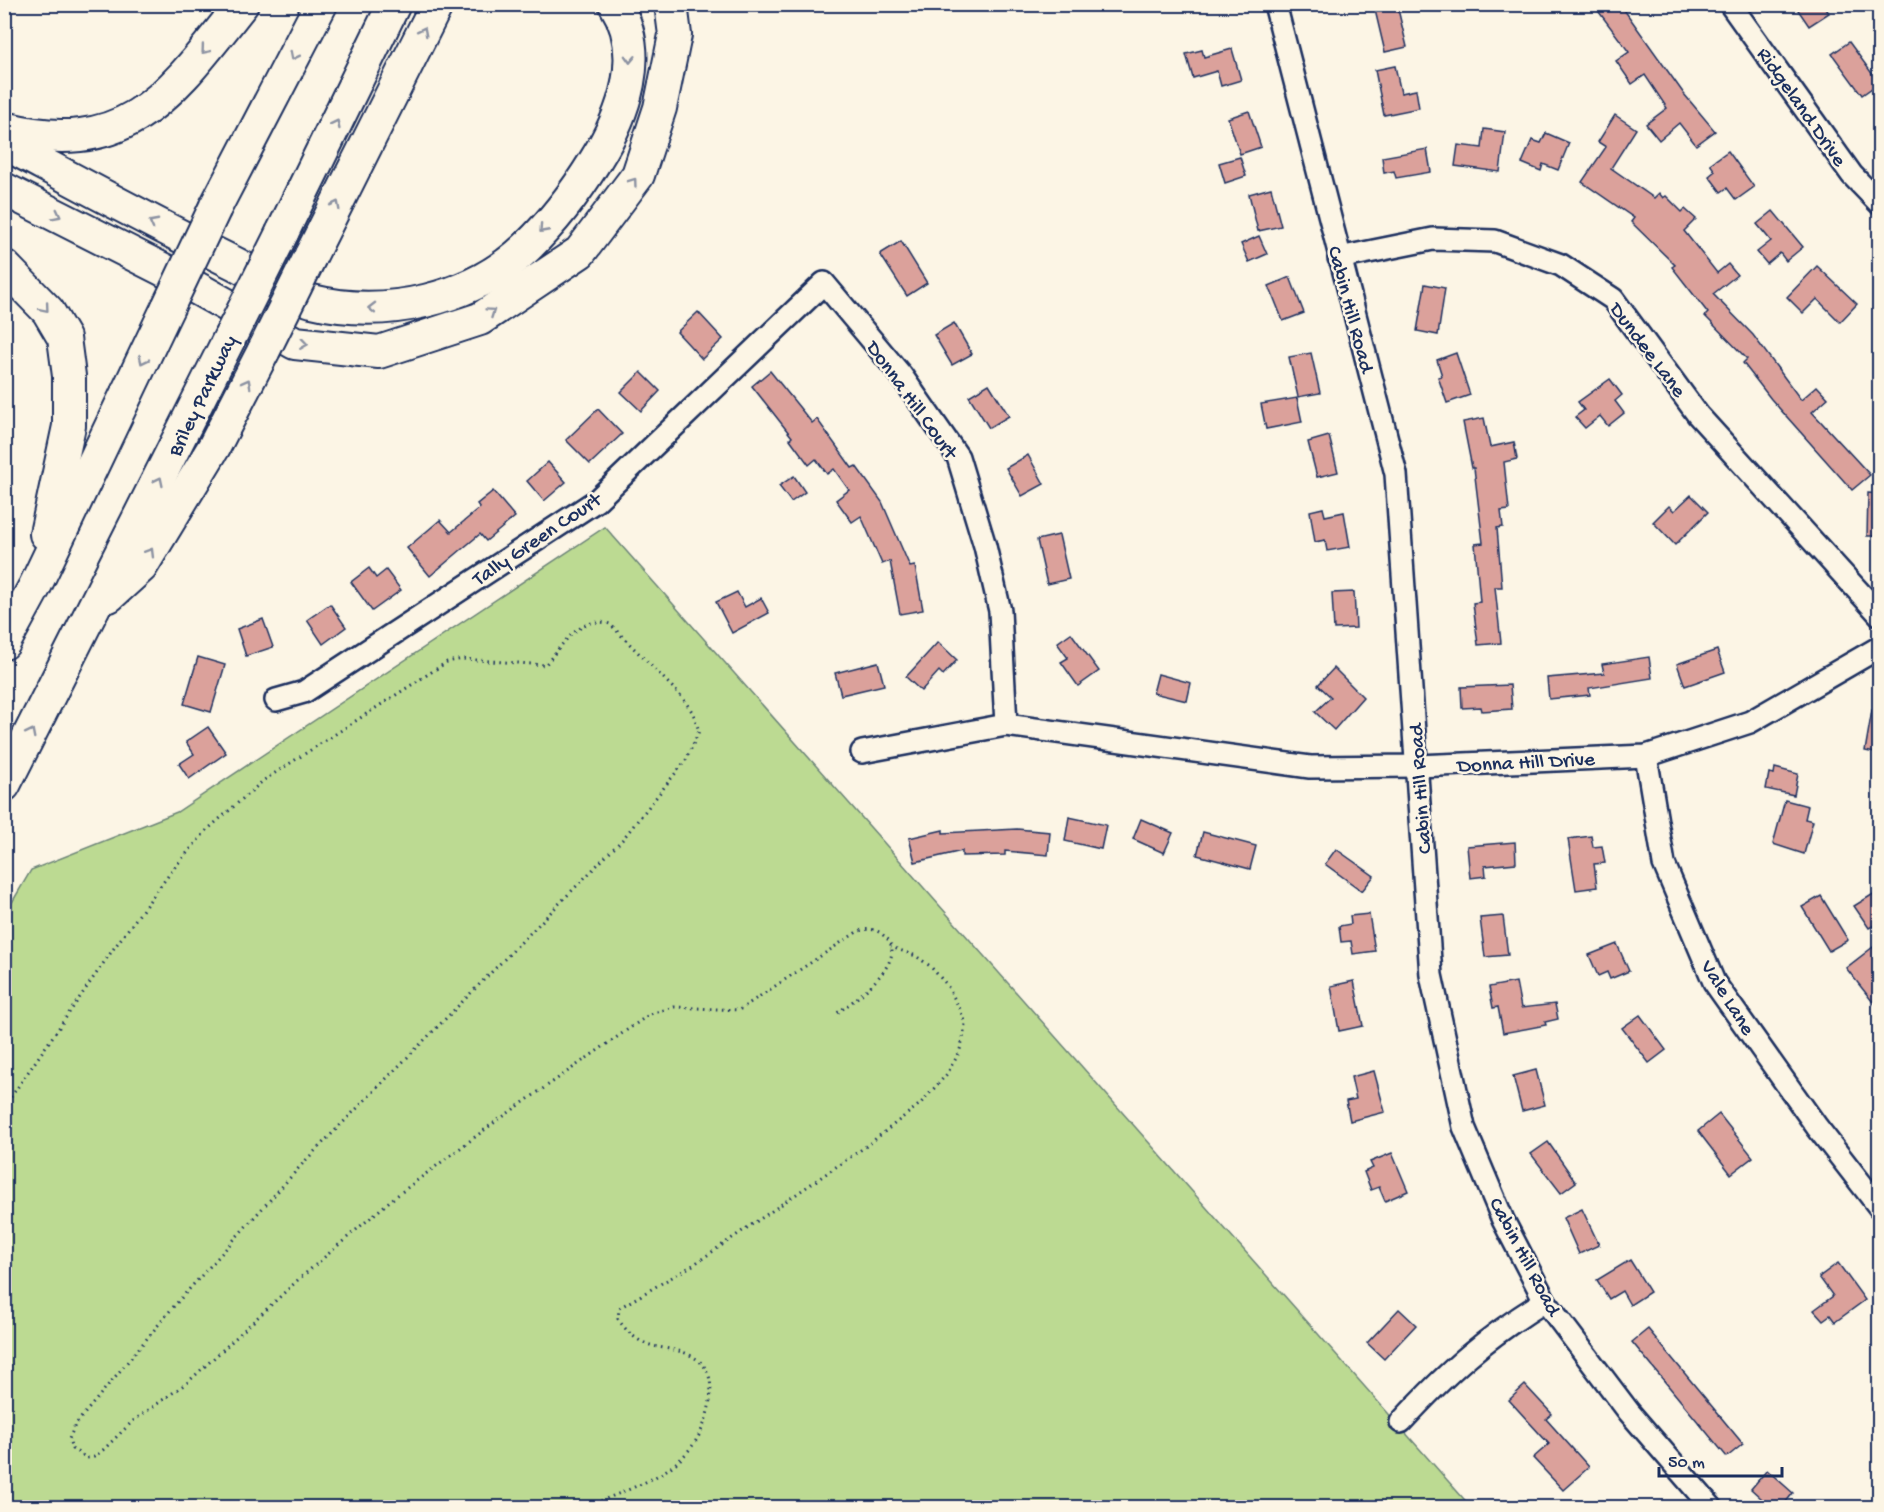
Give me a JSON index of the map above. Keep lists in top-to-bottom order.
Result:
{
  "streets": {
    "highway": ["Briley Parkway"],
    "street": [
      "Ridgeland Drive",
      "Cabin Hill Road",
      "Dundee Lane",
      "Donna Hill Court",
      "Tally Green Court",
      "Donna Hill Drive",
      "Vale Lane"
    ]
  },
  "crossings": [
    ["Cabin Hill Road", "Dundee Lane"],
    ["Cabin Hill Road", "Donna Hill Drive"],
    ["Donna Hill Court", "Tally Green Court"],
    ["Donna Hill Court", "Donna Hill Drive"],
    ["Donna Hill Drive", "Vale Lane"]
  ],
  "scale_bar": "50 m"
}
